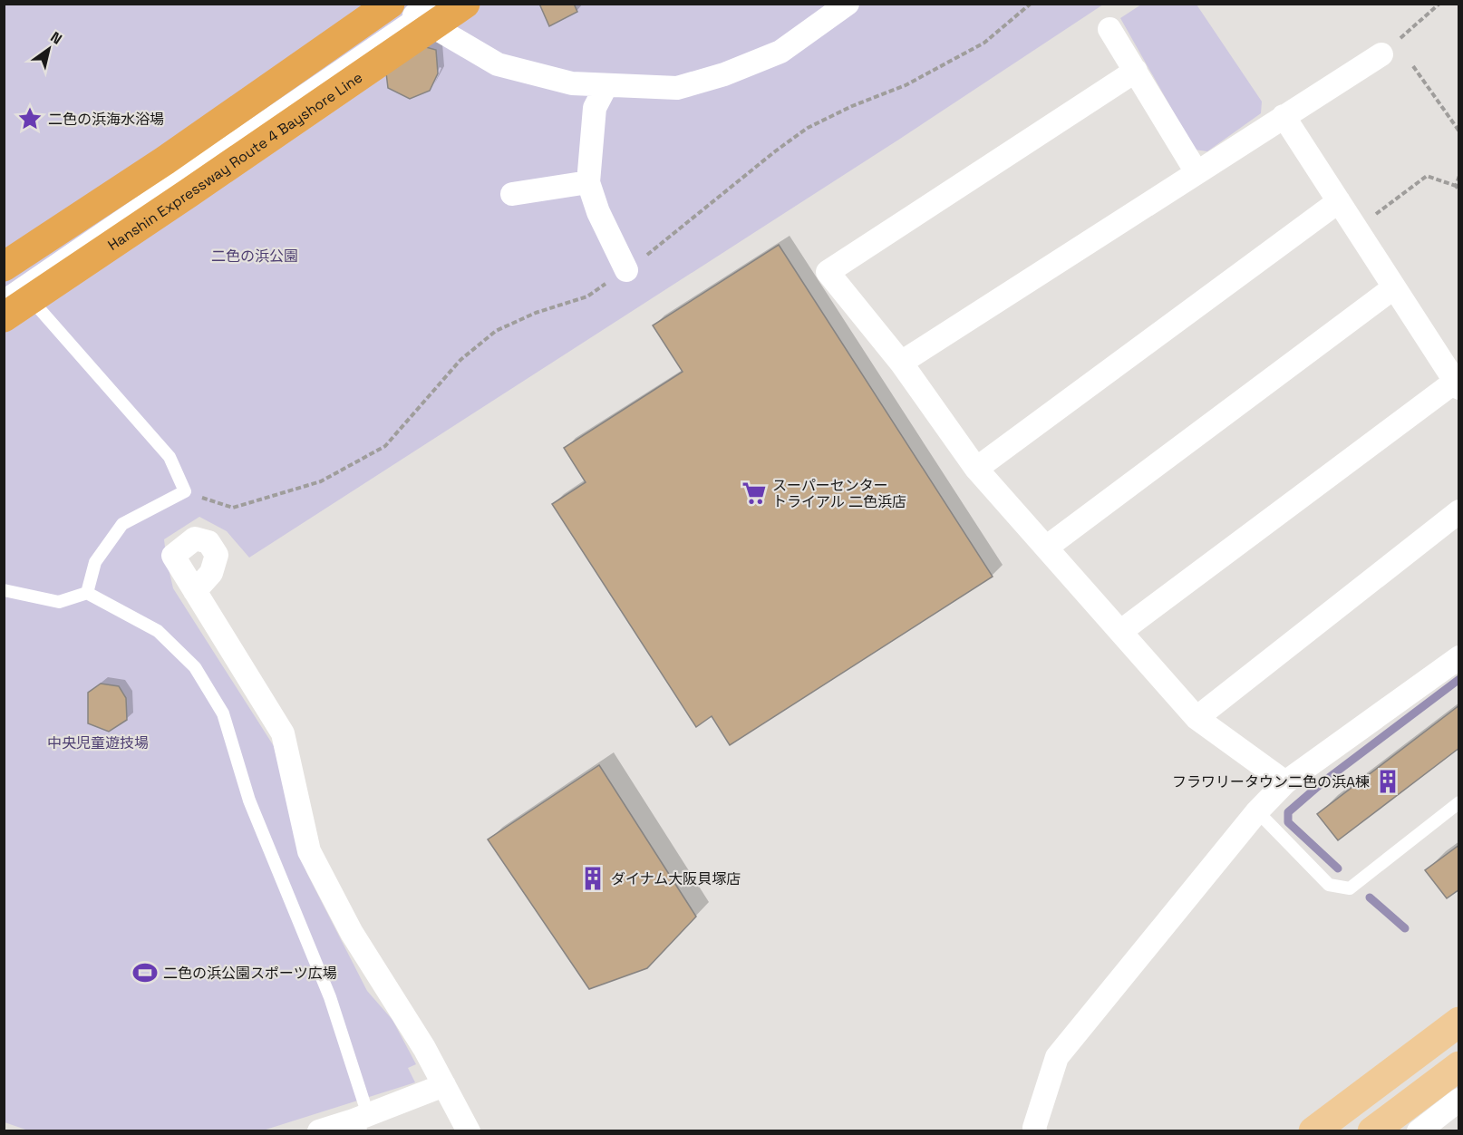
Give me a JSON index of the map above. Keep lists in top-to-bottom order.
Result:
{
  "streets": {
    "highway": ["Hanshin Expressway Route 4 Bayshore Line"]
  },
  "parks": ["二色の浜公園", "中央児童遊技場"],
  "places": {
    "place": ["二色の浜海水浴場"],
    "supermarket": ["スーパーセンター トライアル 二色浜店"],
    "building": ["フラワリータウン二色の浜A棟", "ダイナム大阪貝塚店"],
    "sports": ["二色の浜公園スポーツ広場"]
  },
  "north": "top right"
}
